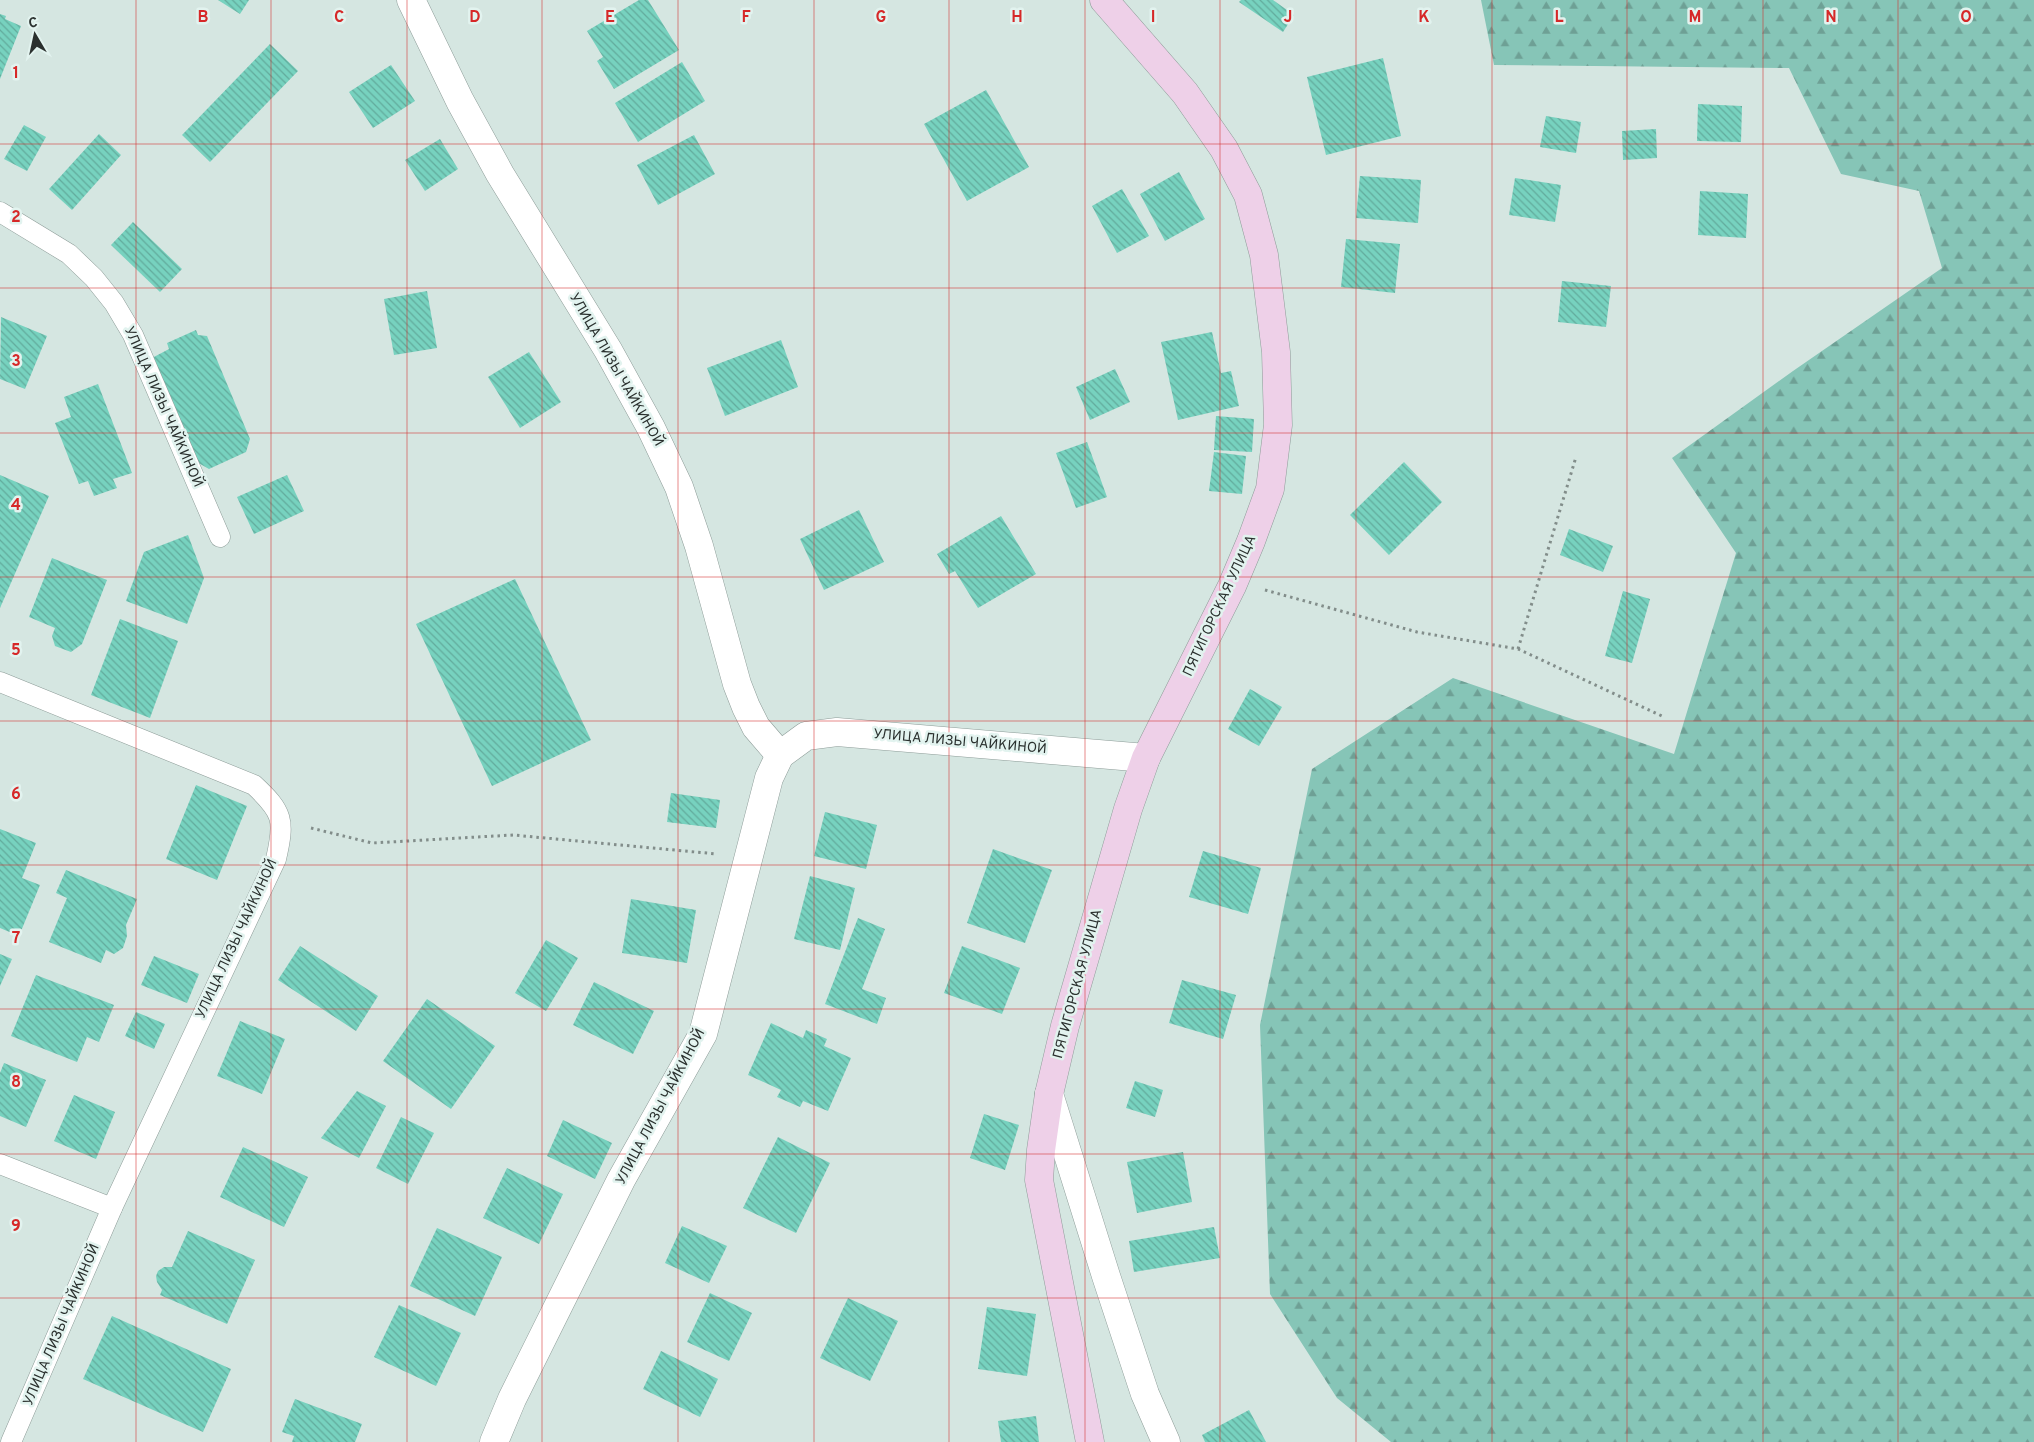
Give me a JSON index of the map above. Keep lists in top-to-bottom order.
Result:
{
  "streets": {
    "street": ["УЛИЦА ЛИЗЫ ЧАЙКИНОЙ", "ПЯТИГОРСКАЯ УЛИЦА"]
  },
  "crossings": [
    ["УЛИЦА ЛИЗЫ ЧАЙКИНОЙ", "ПЯТИГОРСКАЯ УЛИЦА"]
  ],
  "north": "top",
  "grid": {
    "columns": [
      "B",
      "C",
      "D",
      "E",
      "F",
      "G",
      "H",
      "I",
      "J",
      "K",
      "L",
      "M",
      "N",
      "O"
    ],
    "rows": [
      "1",
      "2",
      "3",
      "4",
      "5",
      "6",
      "7",
      "8",
      "9"
    ]
  }
}
